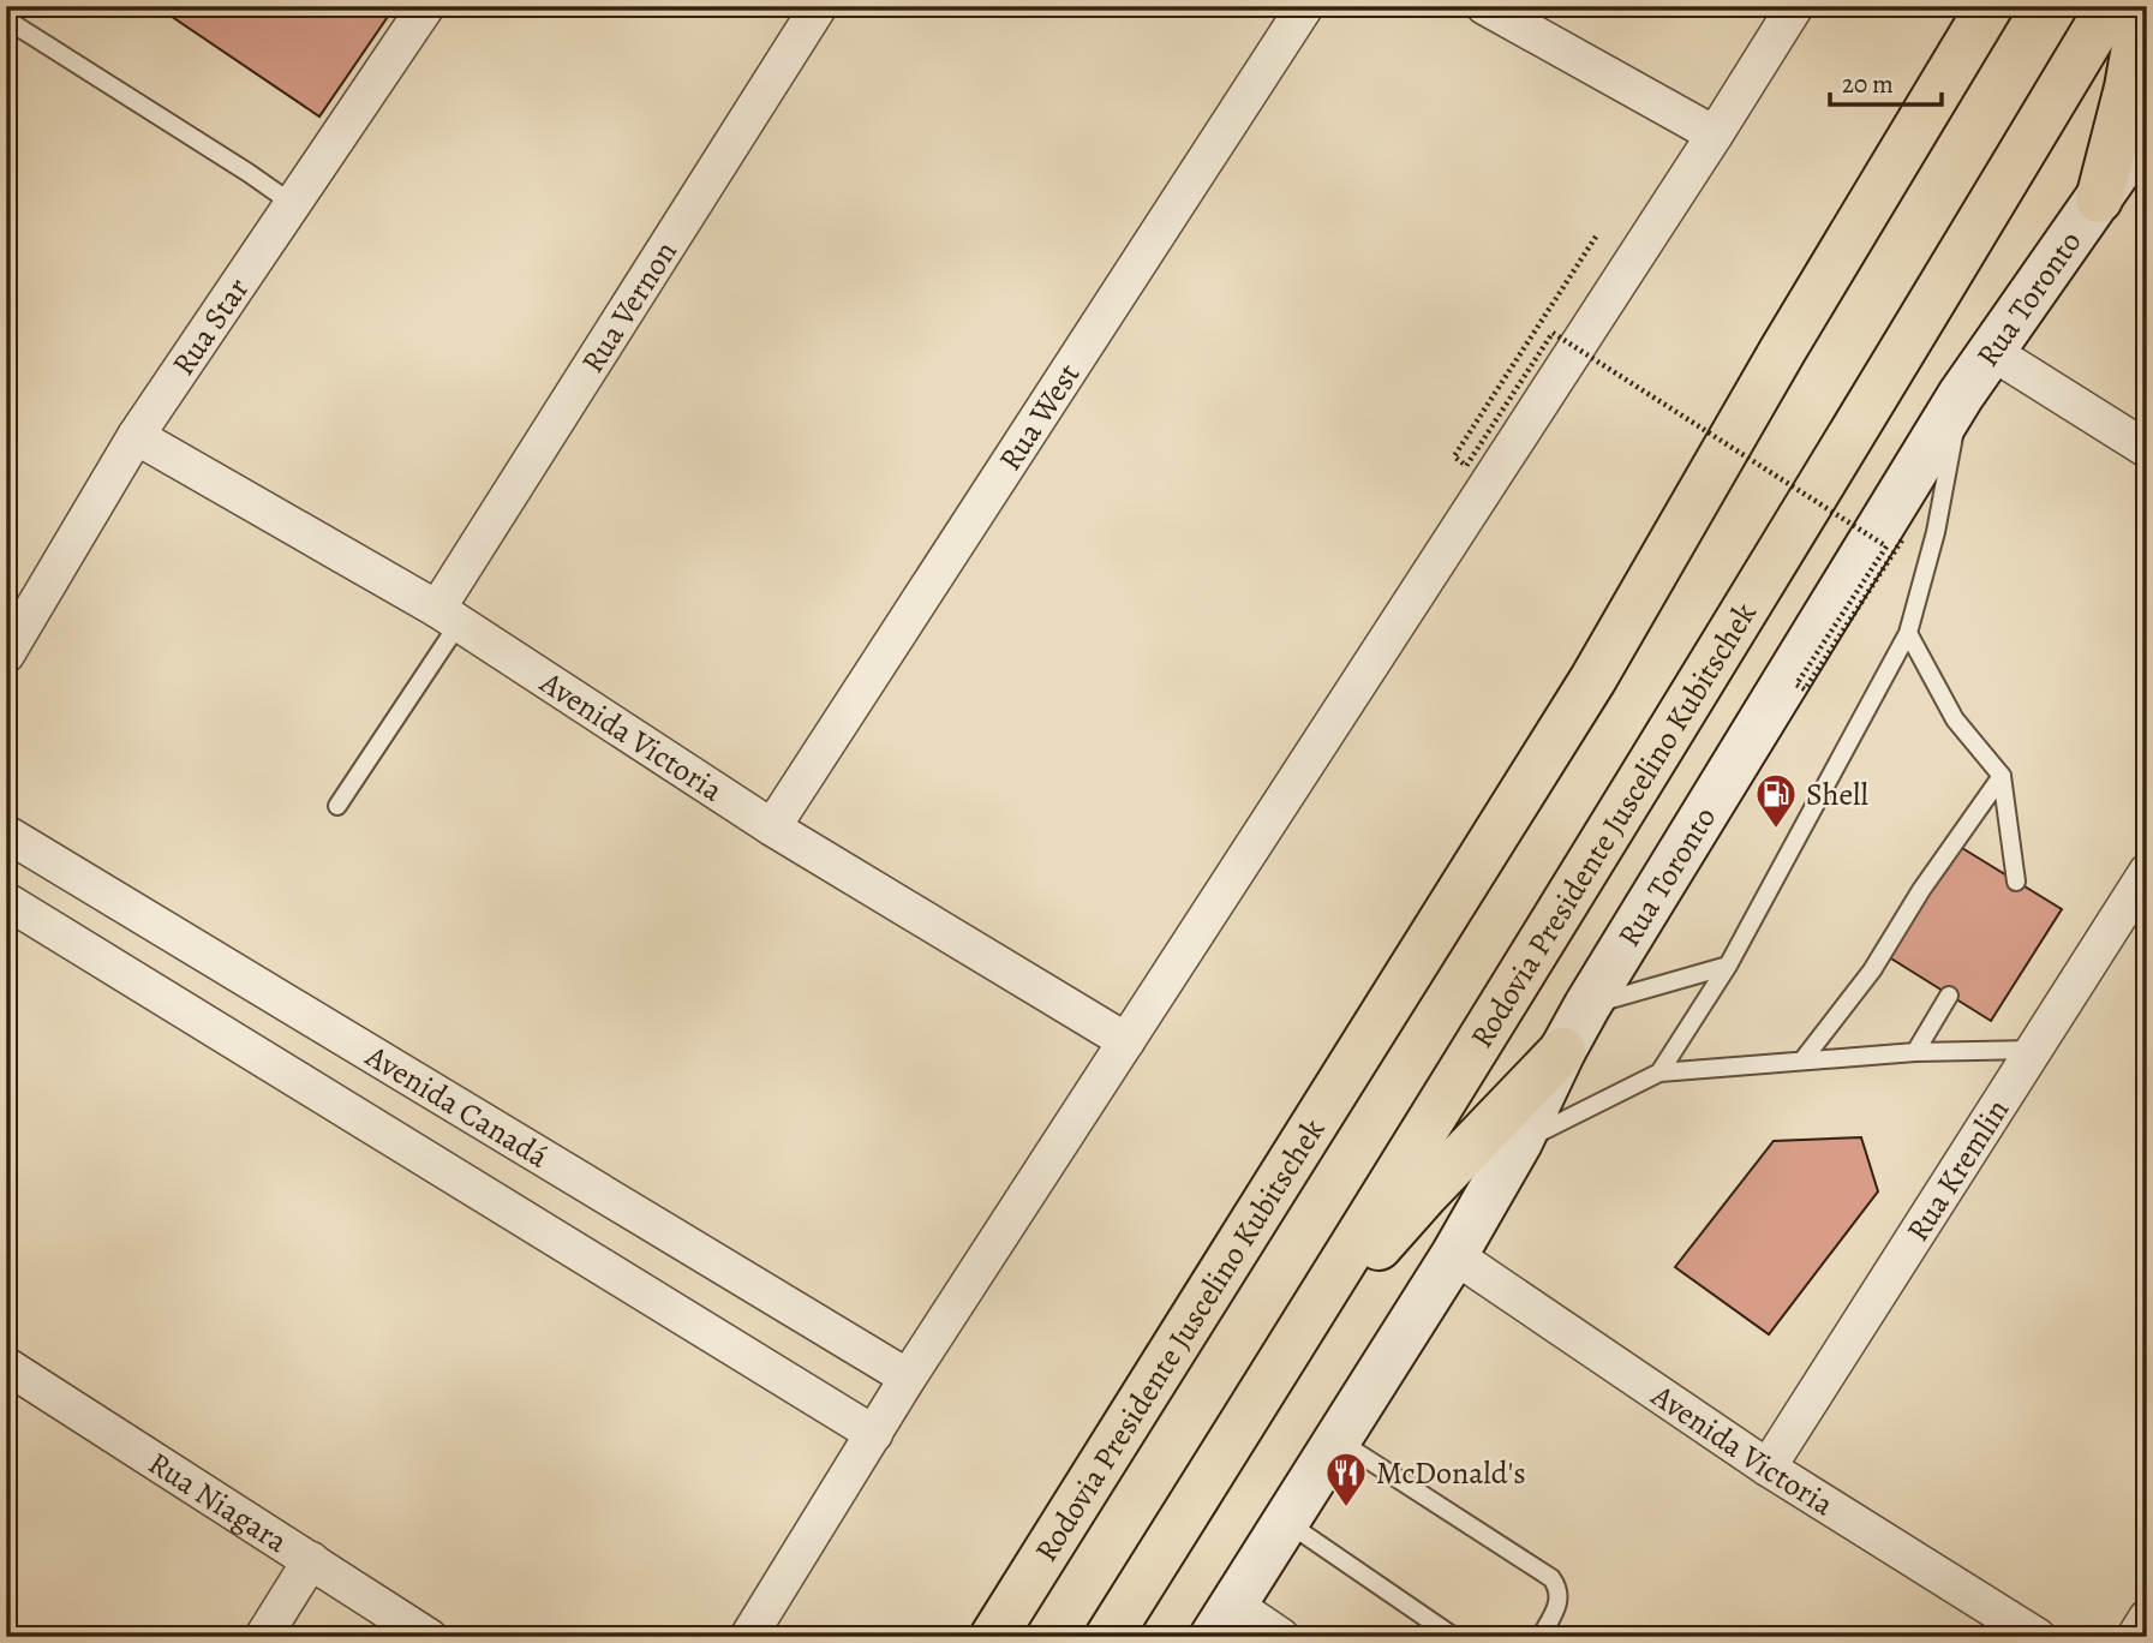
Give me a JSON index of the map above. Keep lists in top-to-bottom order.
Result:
{
  "streets": {
    "highway": ["Rodovia Presidente Juscelino Kubitschek"],
    "main road": ["Rua Toronto"],
    "street": [
      "Rua Vernon",
      "Rua Star",
      "Rua West",
      "Avenida Victoria",
      "Avenida Canadá",
      "Rua Kremlin",
      "Rua Niagara"
    ]
  },
  "crossings": [
    ["Rua Toronto", "Avenida Victoria"],
    ["Rua Vernon", "Avenida Victoria"],
    ["Rua Star", "Avenida Victoria"],
    ["Rua West", "Avenida Victoria"],
    ["Avenida Victoria", "Rua Kremlin"]
  ],
  "places": {
    "fuel station": ["Shell"],
    "restaurant": ["McDonald's"]
  },
  "scale_bar": "20 m"
}
